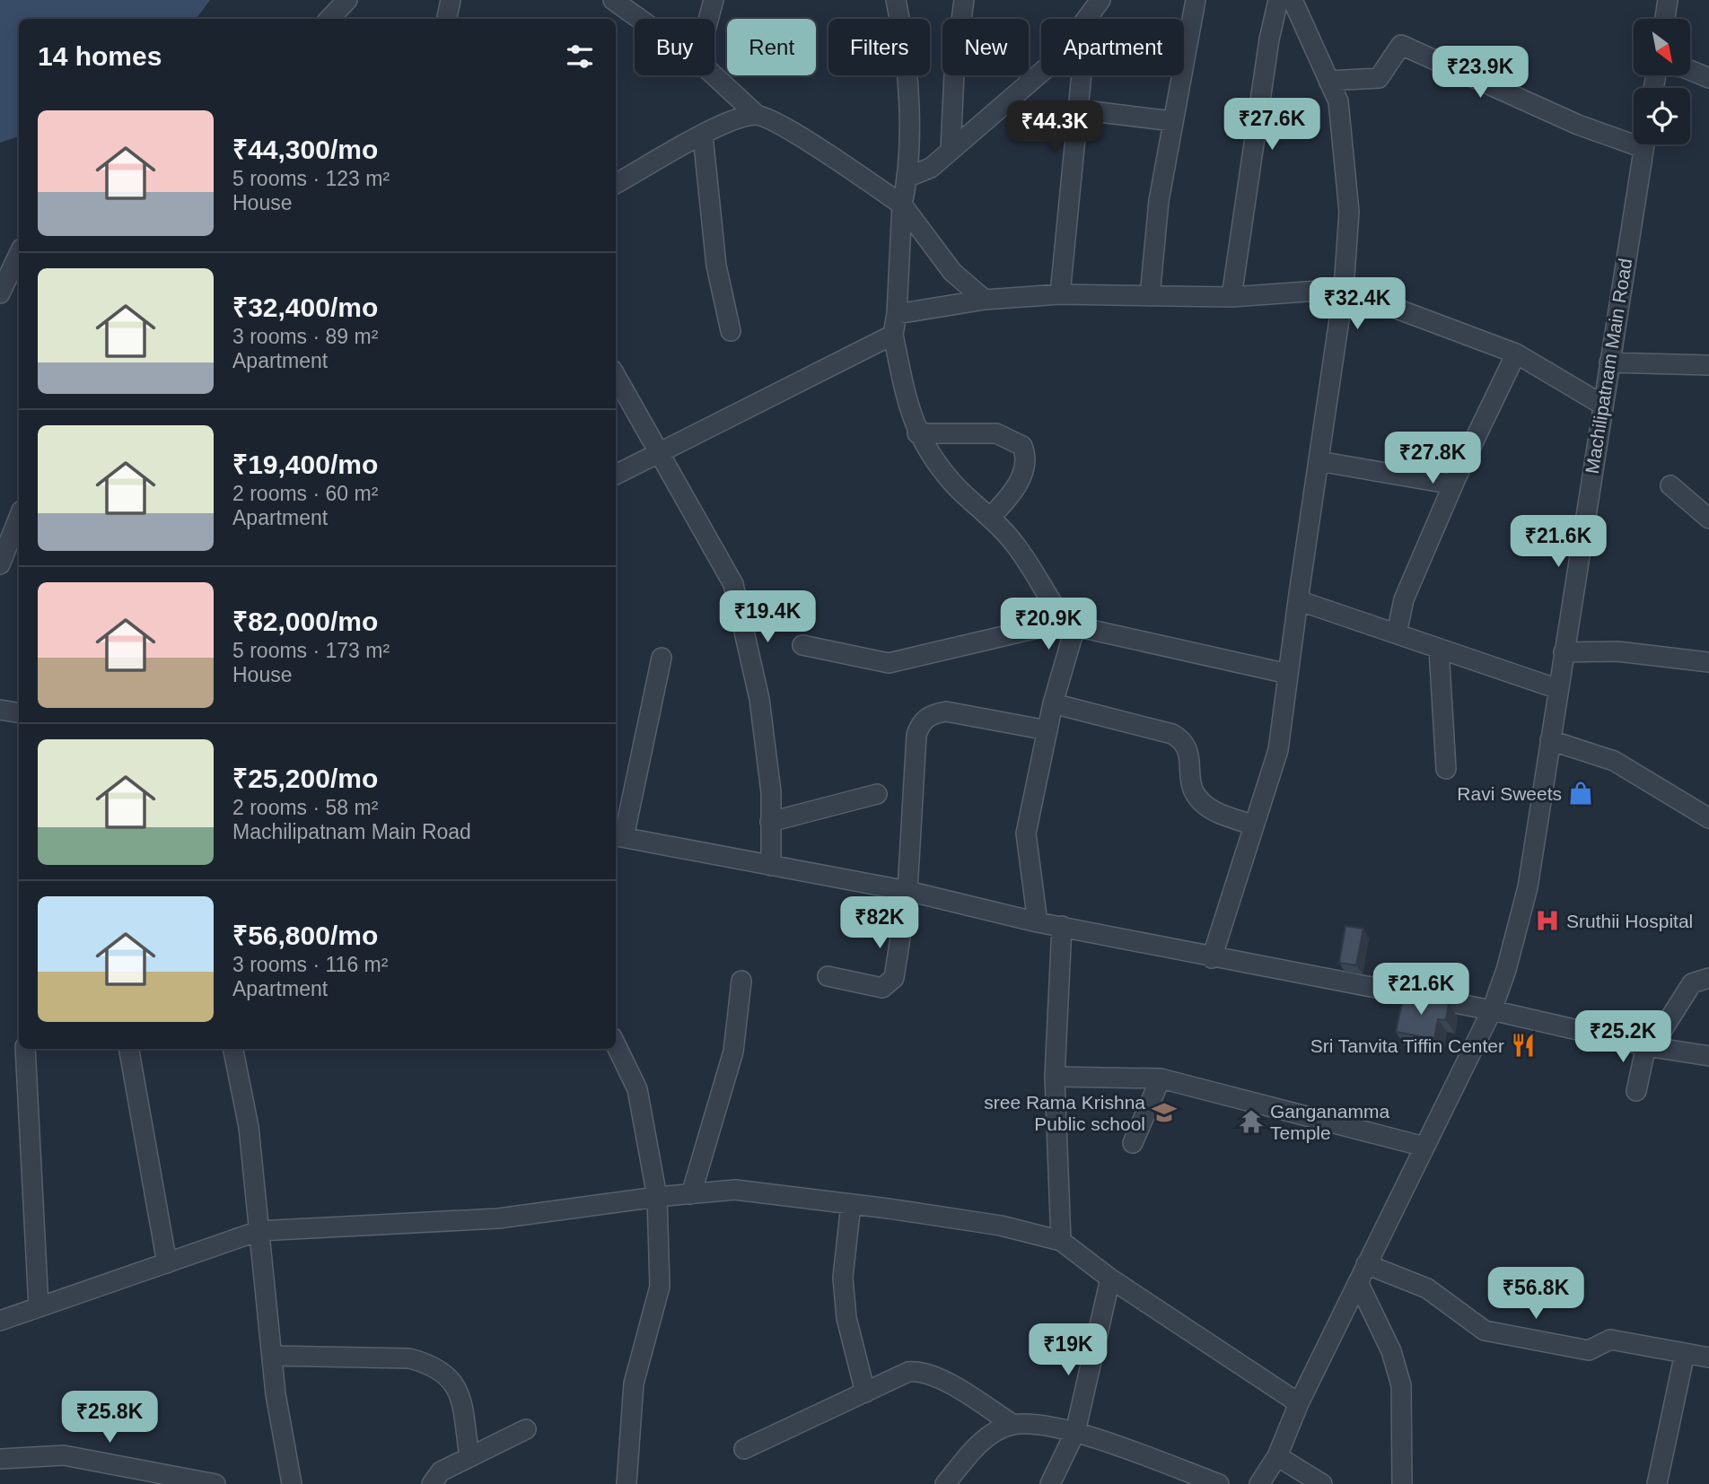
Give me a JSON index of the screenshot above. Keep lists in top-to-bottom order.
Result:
{
  "streets": {
    "street": ["Machilipatnam Main Road"]
  },
  "places": {
    "shop": ["Ravi Sweets"],
    "hospital": ["Sruthii Hospital"],
    "restaurant": ["Sri Tanvita Tiffin Center"],
    "school or university": ["sree Rama Krishna Public school"],
    "temple": ["Ganganamma Temple"]
  },
  "north": "bottom right",
  "page": {
    "chip": [
      "Buy",
      "Rent",
      "Filters",
      "New",
      "Apartment"
    ],
    "heading": "14 homes",
    "price": [
      "₹23.9K",
      "₹27.6K",
      "₹44.3K",
      "₹32.4K",
      "₹27.8K",
      "₹21.6K",
      "₹19.4K",
      "₹20.9K",
      "₹82K",
      "₹21.6K",
      "₹25.2K",
      "₹56.8K",
      "₹19K",
      "₹25.8K"
    ],
    "list": [
      {
        "name": "₹44,300/mo",
        "note": "5 rooms · 123 m² · House"
      },
      {
        "name": "₹32,400/mo",
        "note": "3 rooms · 89 m² · Apartment"
      },
      {
        "name": "₹19,400/mo",
        "note": "2 rooms · 60 m² · Apartment"
      },
      {
        "name": "₹82,000/mo",
        "note": "5 rooms · 173 m² · House"
      },
      {
        "name": "₹25,200/mo",
        "note": "2 rooms · 58 m² · Machilipatnam Main Road"
      },
      {
        "name": "₹56,800/mo",
        "note": "3 rooms · 116 m² · Apartment"
      }
    ]
  }
}
